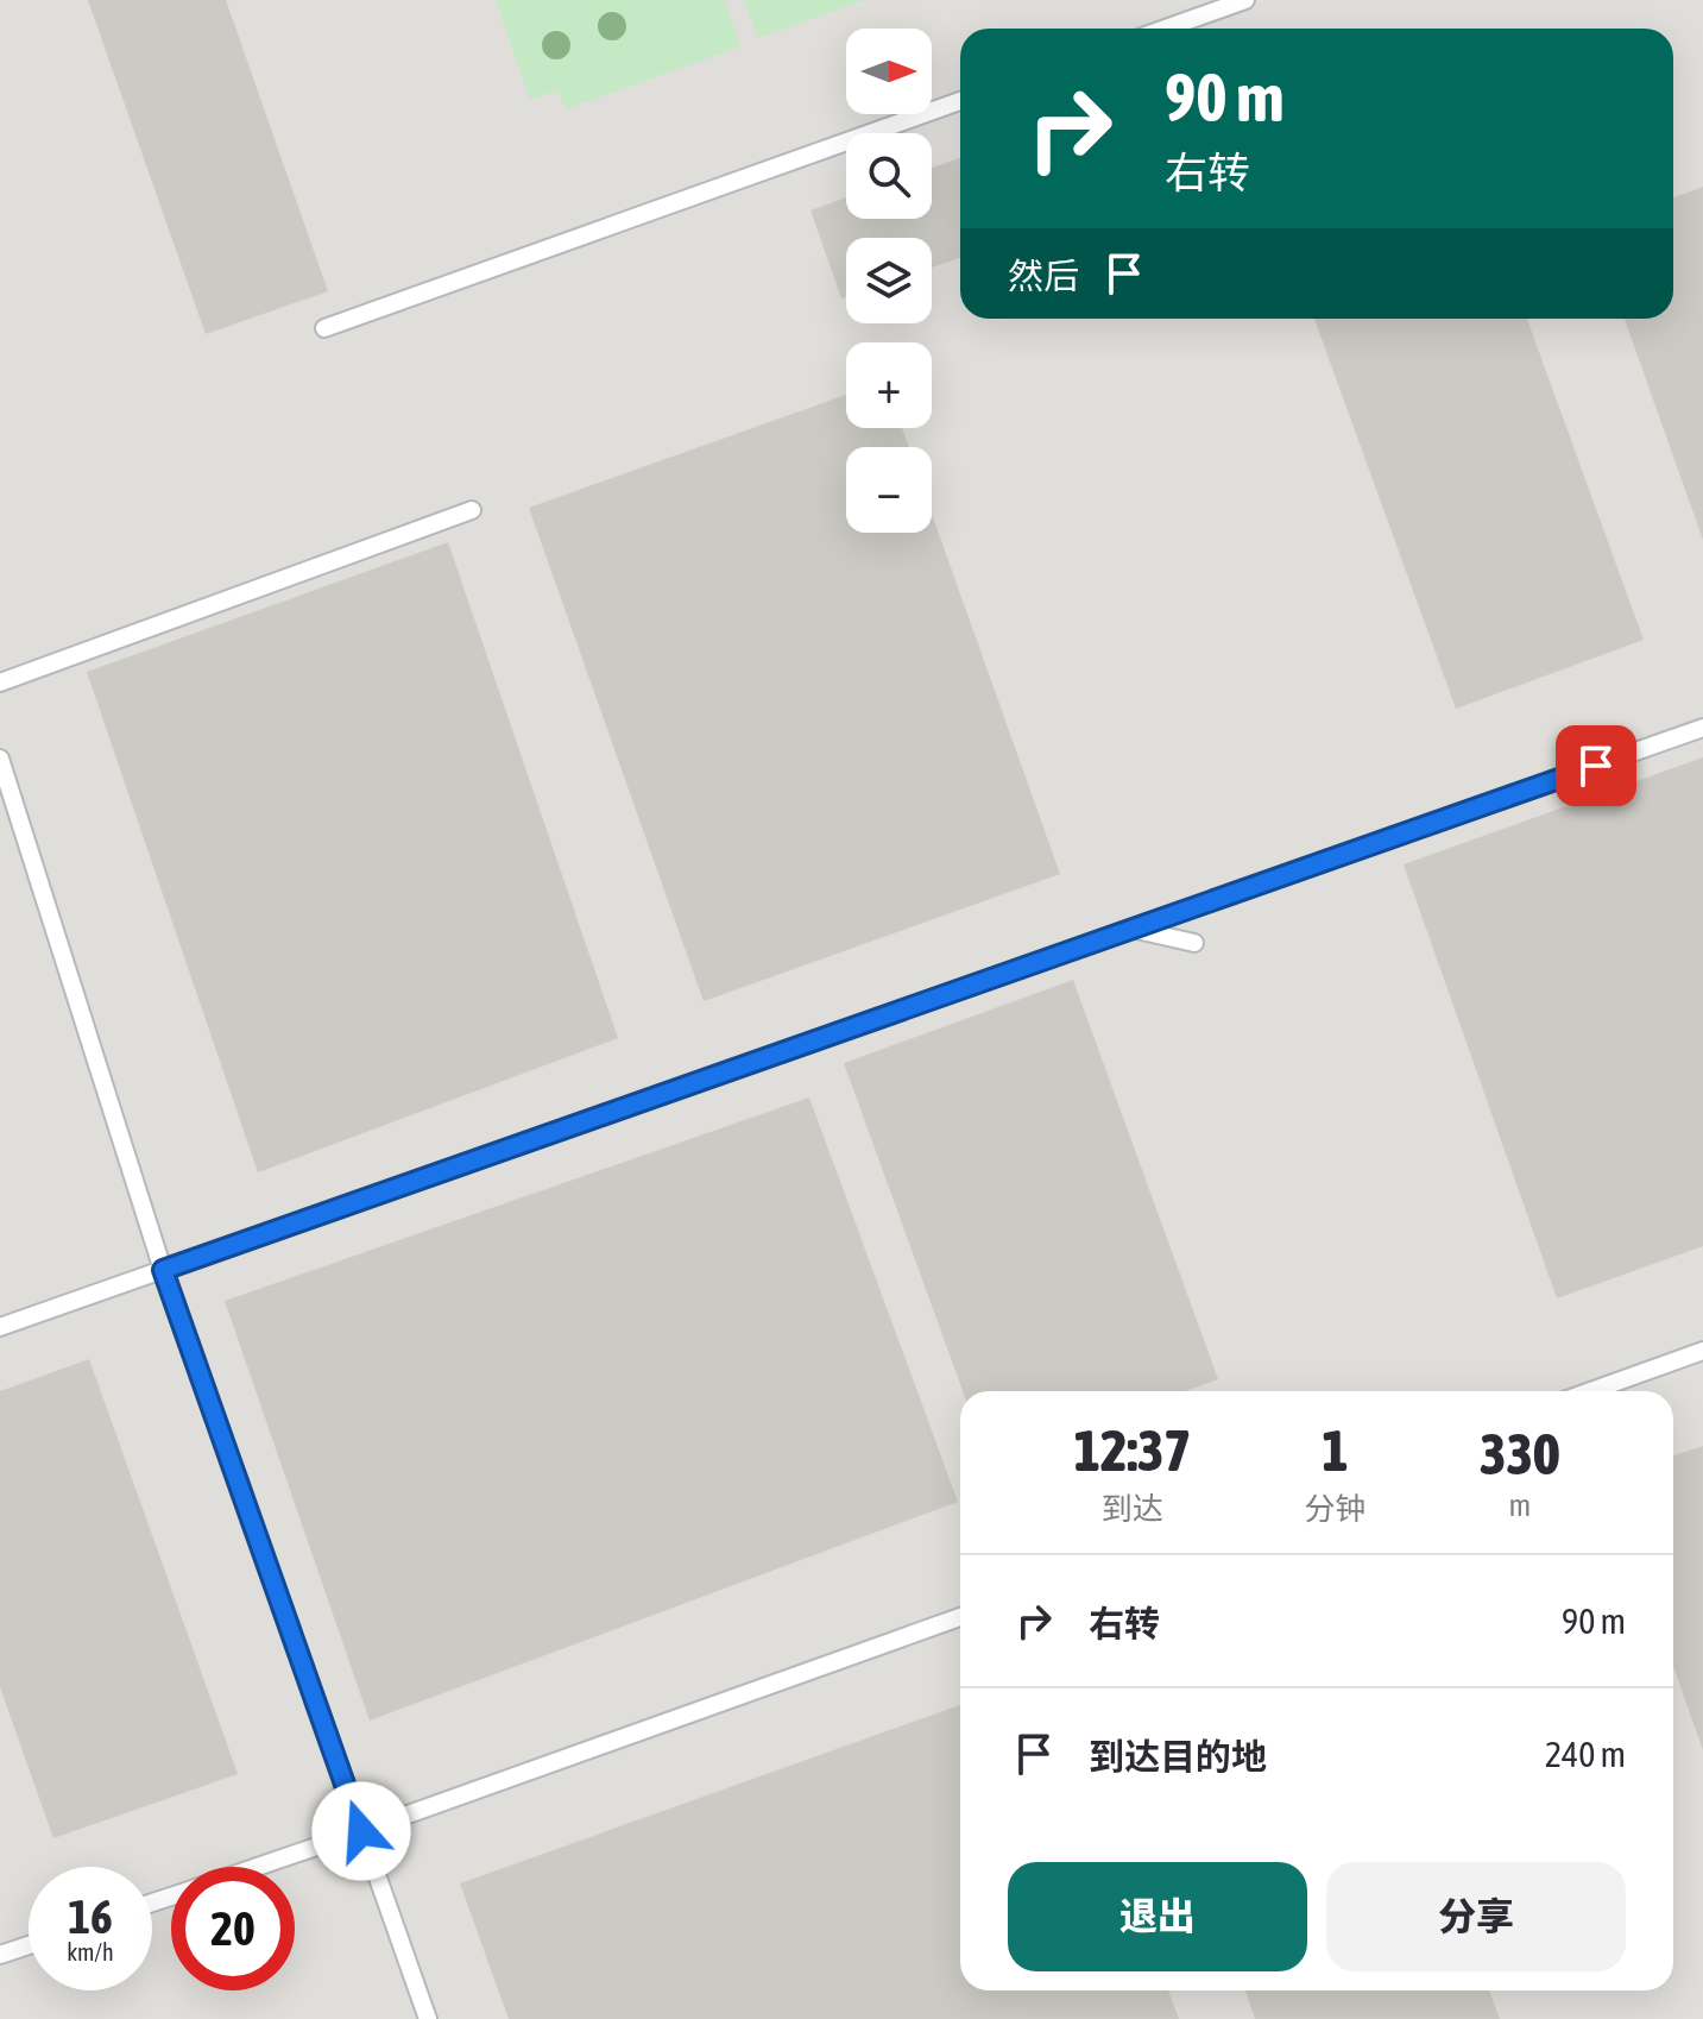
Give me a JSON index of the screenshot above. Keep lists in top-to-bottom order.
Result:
{
  "north": "right",
  "page": {
    "map_buttons": ["+", "−"],
    "turn": ["90 m", "右转"],
    "then": "然后",
    "eta": [
      "12:37",
      "到达",
      "1",
      "分钟",
      "330",
      "m"
    ],
    "list": [
      {
        "name": "右转",
        "value": "90 m"
      },
      {
        "name": "到达目的地",
        "value": "240 m"
      }
    ],
    "buttons": ["退出", "分享"],
    "speed": "16 km/h",
    "limit": "20"
  }
}
